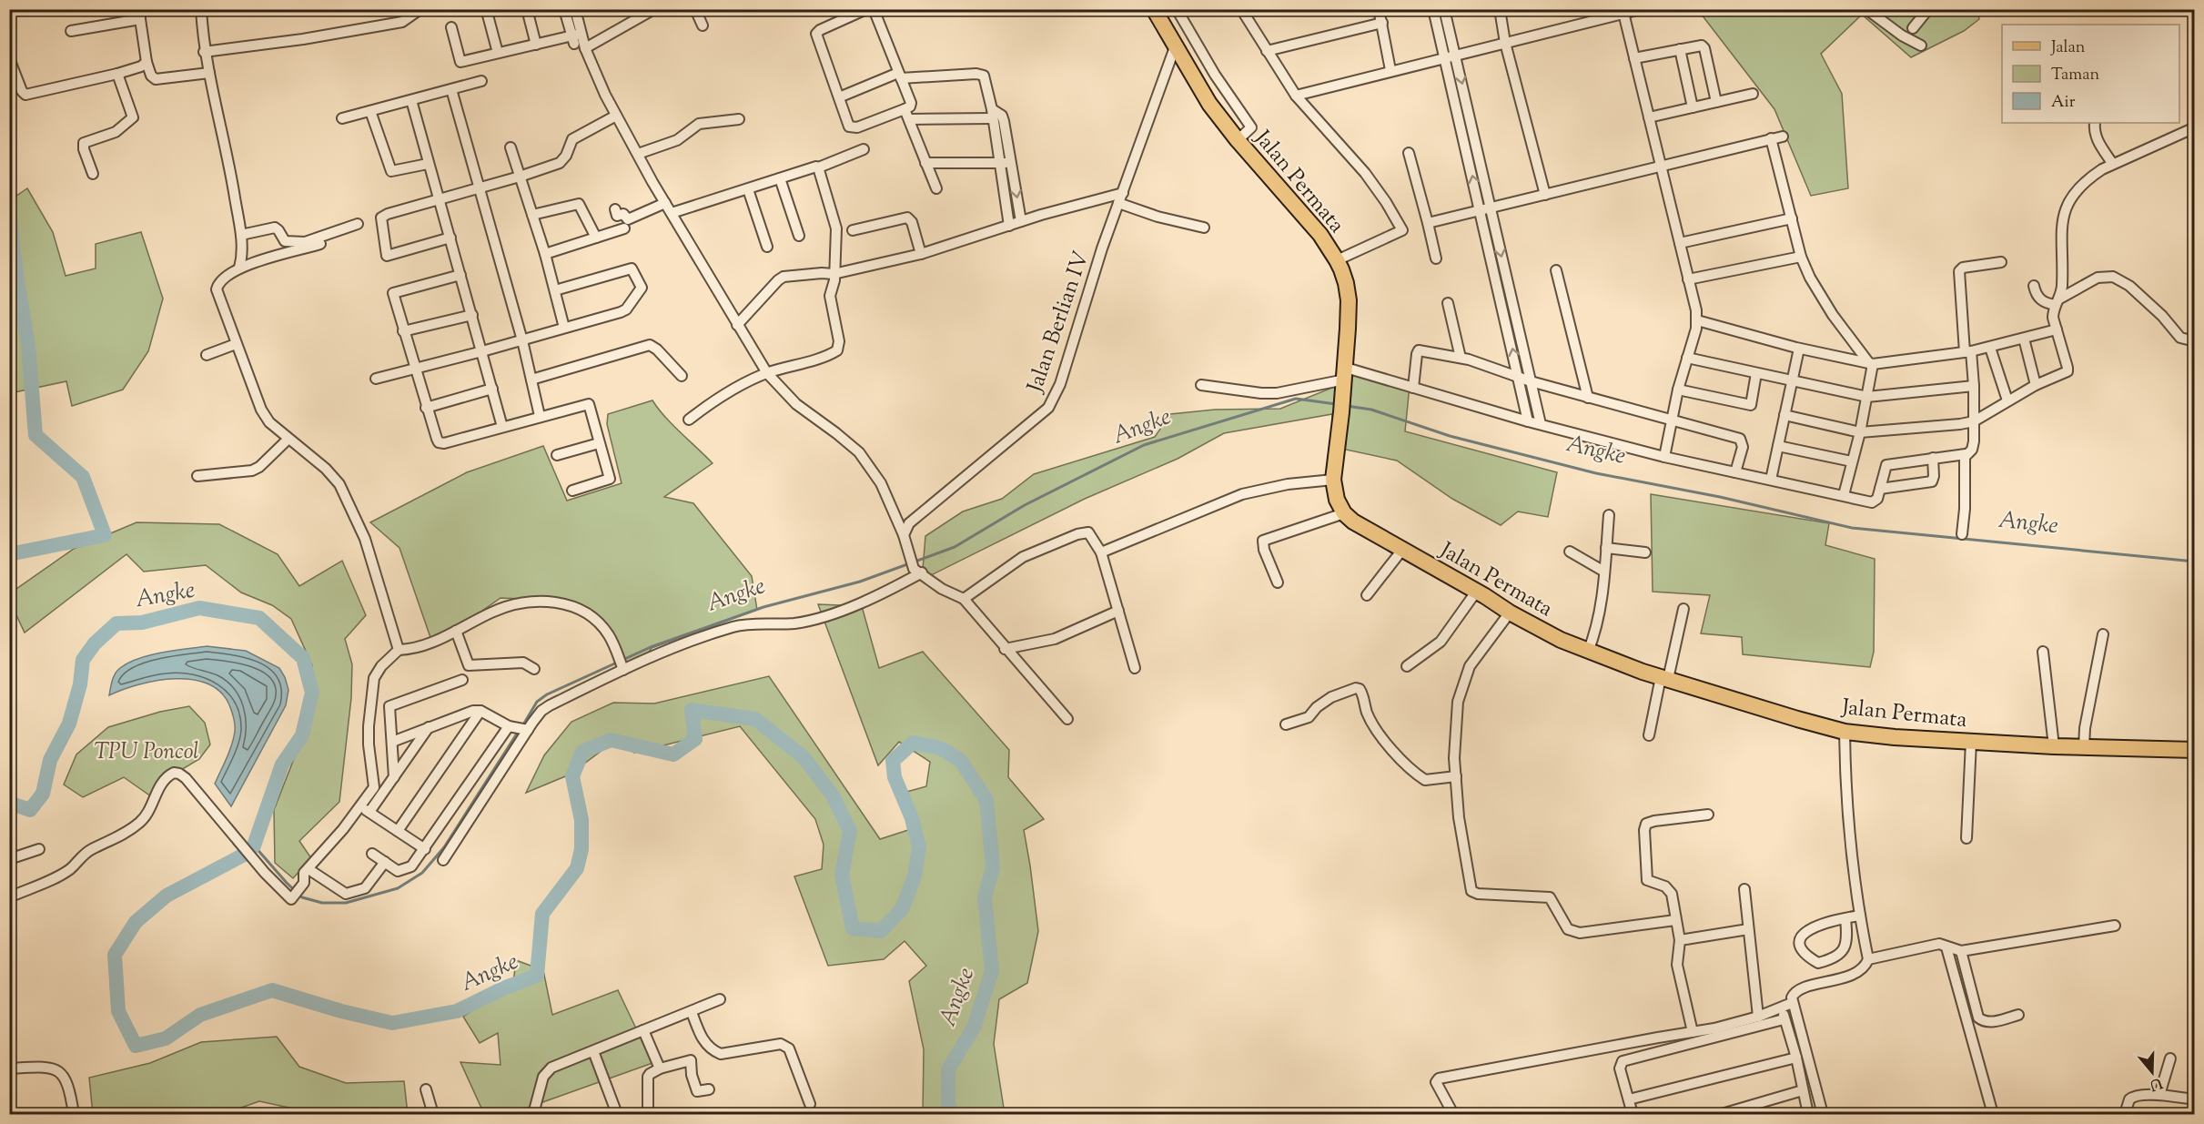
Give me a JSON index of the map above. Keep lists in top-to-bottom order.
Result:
{
  "streets": {
    "main road": ["Jalan Permata"],
    "street": ["Jalan Berlian IV"]
  },
  "crossings": [
    ["Jalan Permata", "Jalan Berlian IV"]
  ],
  "water": ["Angke"],
  "parks": ["TPU Poncol"],
  "legend": ["Jalan", "Taman", "Air"],
  "north": "bottom"
}
